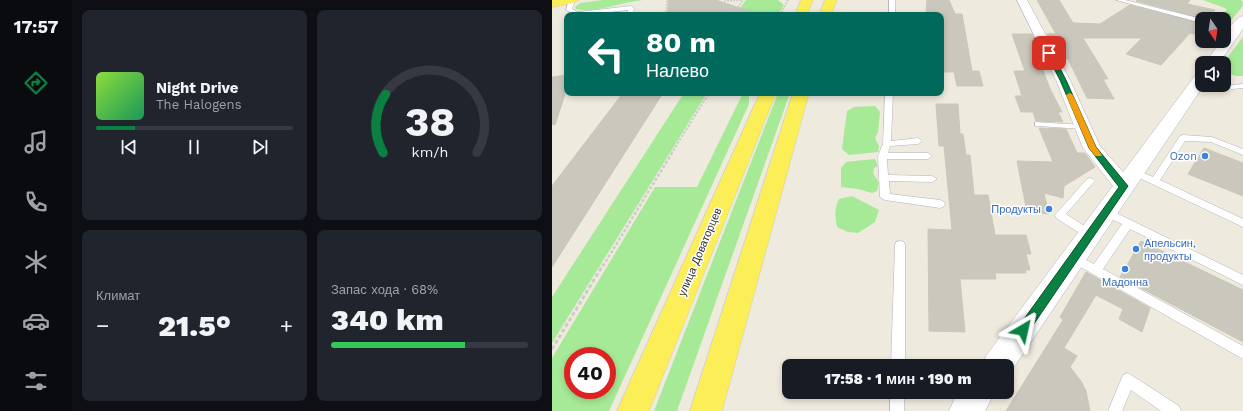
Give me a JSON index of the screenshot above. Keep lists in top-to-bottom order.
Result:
{
  "streets": {
    "main road": ["улица Доваторцев"]
  },
  "places": [
    "Ozon",
    "Продукты",
    "Апельсин, продукты",
    "Мадонна"
  ],
  "north": "bottom",
  "page": {
    "tabs": "17:57",
    "turn": ["80 m", "Налево"],
    "song": ["Night Drive", "The Halogens"],
    "tile": [
      "Климат",
      ["Запас хода · 68%", "340 km"]
    ],
    "heat": ["−", "21.5°", "+"],
    "limit": "40",
    "trip": "17:58 · 1 мин · 190 m",
    "gauge": ["38", "km/h"]
  }
}
